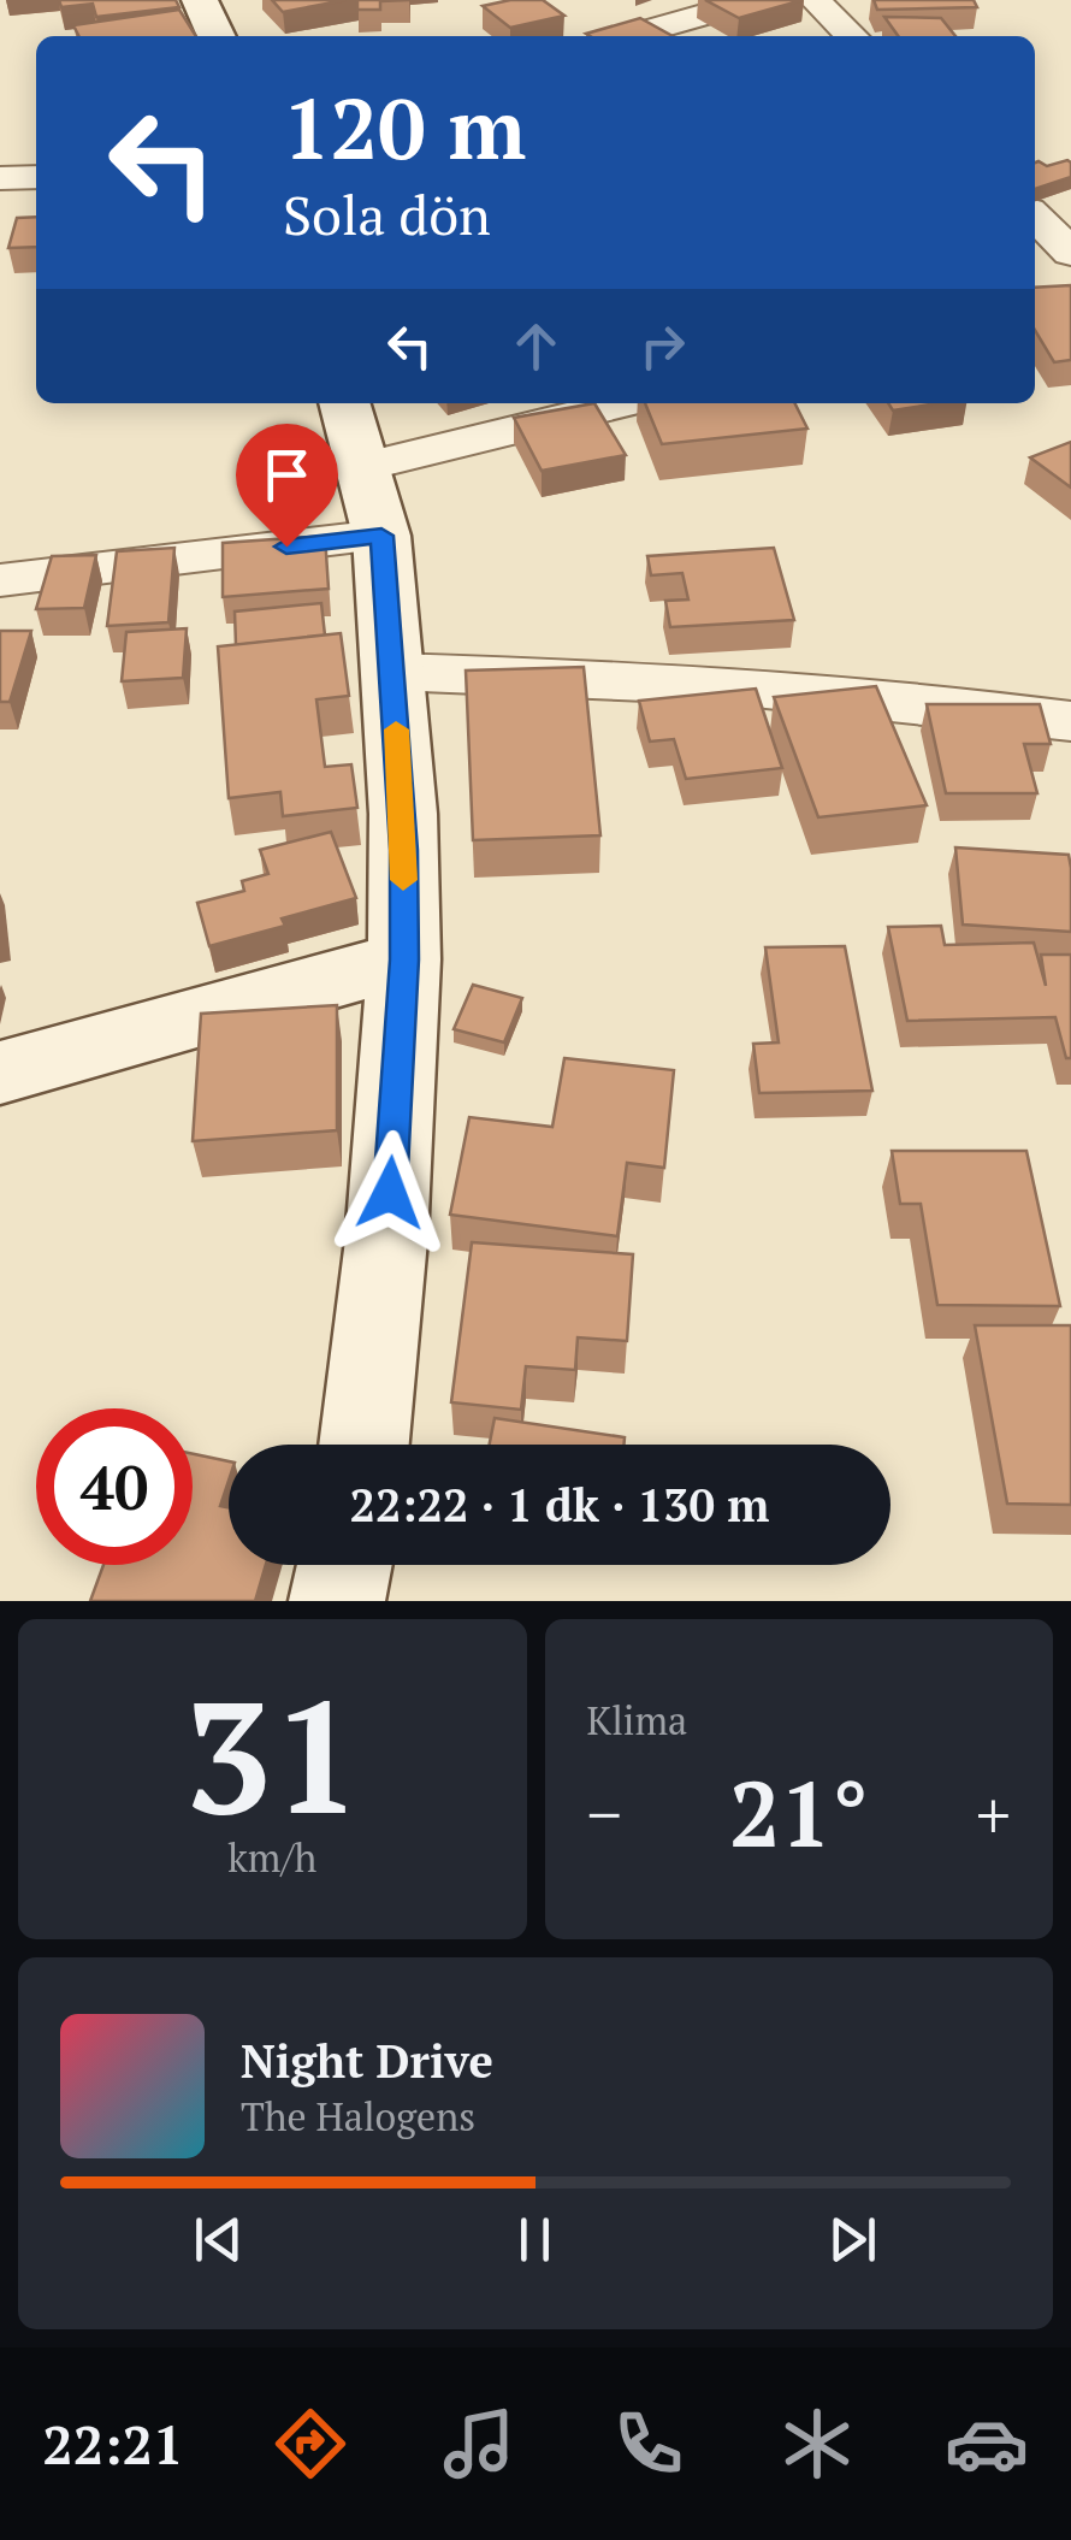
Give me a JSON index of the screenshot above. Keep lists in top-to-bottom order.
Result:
{
  "page": {
    "turn": ["120 m", "Sola dön"],
    "limit": "40",
    "trip": "22:22 · 1 dk · 130 m",
    "tile": [
      ["31", "km/h"],
      "Klima"
    ],
    "heat": ["−", "21°", "+"],
    "song": ["Night Drive", "The Halogens"],
    "tabs": "22:21"
  }
}
